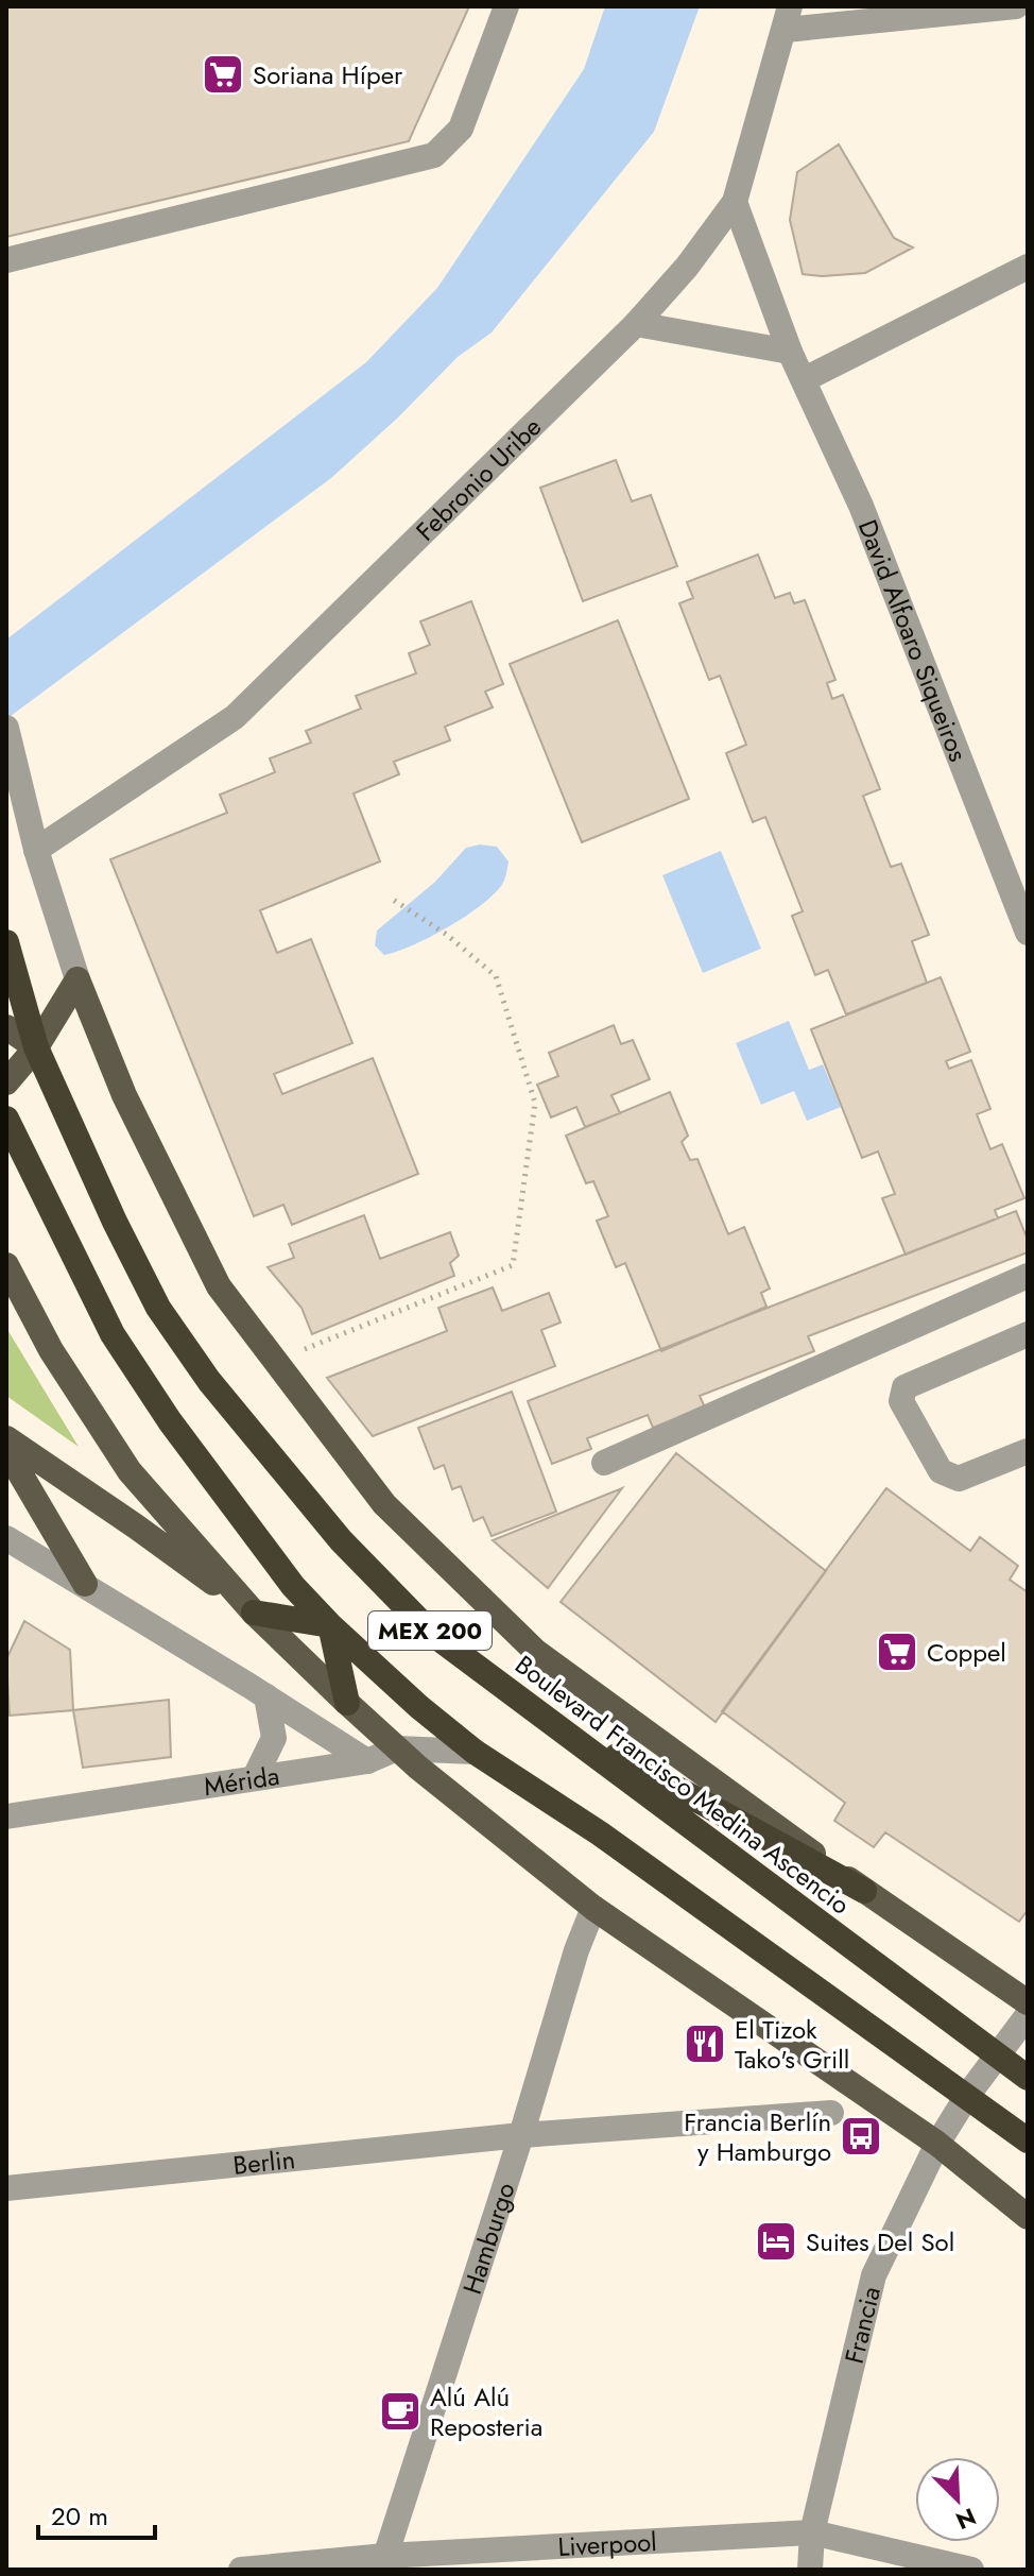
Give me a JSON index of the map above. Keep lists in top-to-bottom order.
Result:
{
  "streets": {
    "highway": ["MEX 200", "Boulevard Francisco Medina Ascencio"],
    "street": [
      "Febronio Uribe",
      "David Alfoaro Siqueiros",
      "Mérida",
      "Berlin",
      "Hamburgo",
      "Francia",
      "Liverpool"
    ]
  },
  "crossings": [
    ["Febronio Uribe", "David Alfoaro Siqueiros"],
    ["MEX 200", "Mérida"],
    ["MEX 200", "Francia"],
    ["Boulevard Francisco Medina Ascencio", "Francia"],
    ["Berlin", "Hamburgo"],
    ["Hamburgo", "Liverpool"],
    ["Francia", "Liverpool"]
  ],
  "places": {
    "supermarket": ["Soriana Híper", "Coppel"],
    "restaurant": ["El Tizok Tako's Grill"],
    "bus stop": ["Francia Berlín y Hamburgo"],
    "hotel": ["Suites Del Sol"],
    "cafe": ["Alú Alú Reposteria"]
  },
  "scale_bar": "20 m",
  "north": "bottom right"
}
